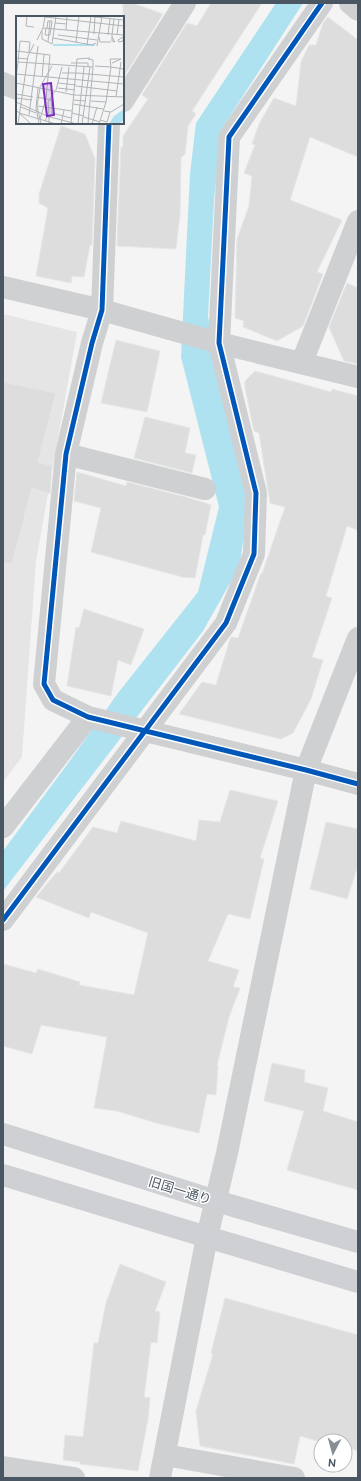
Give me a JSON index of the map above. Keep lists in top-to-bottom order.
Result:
{
  "streets": {
    "main road": ["旧国一通り"]
  },
  "north": "bottom"
}
